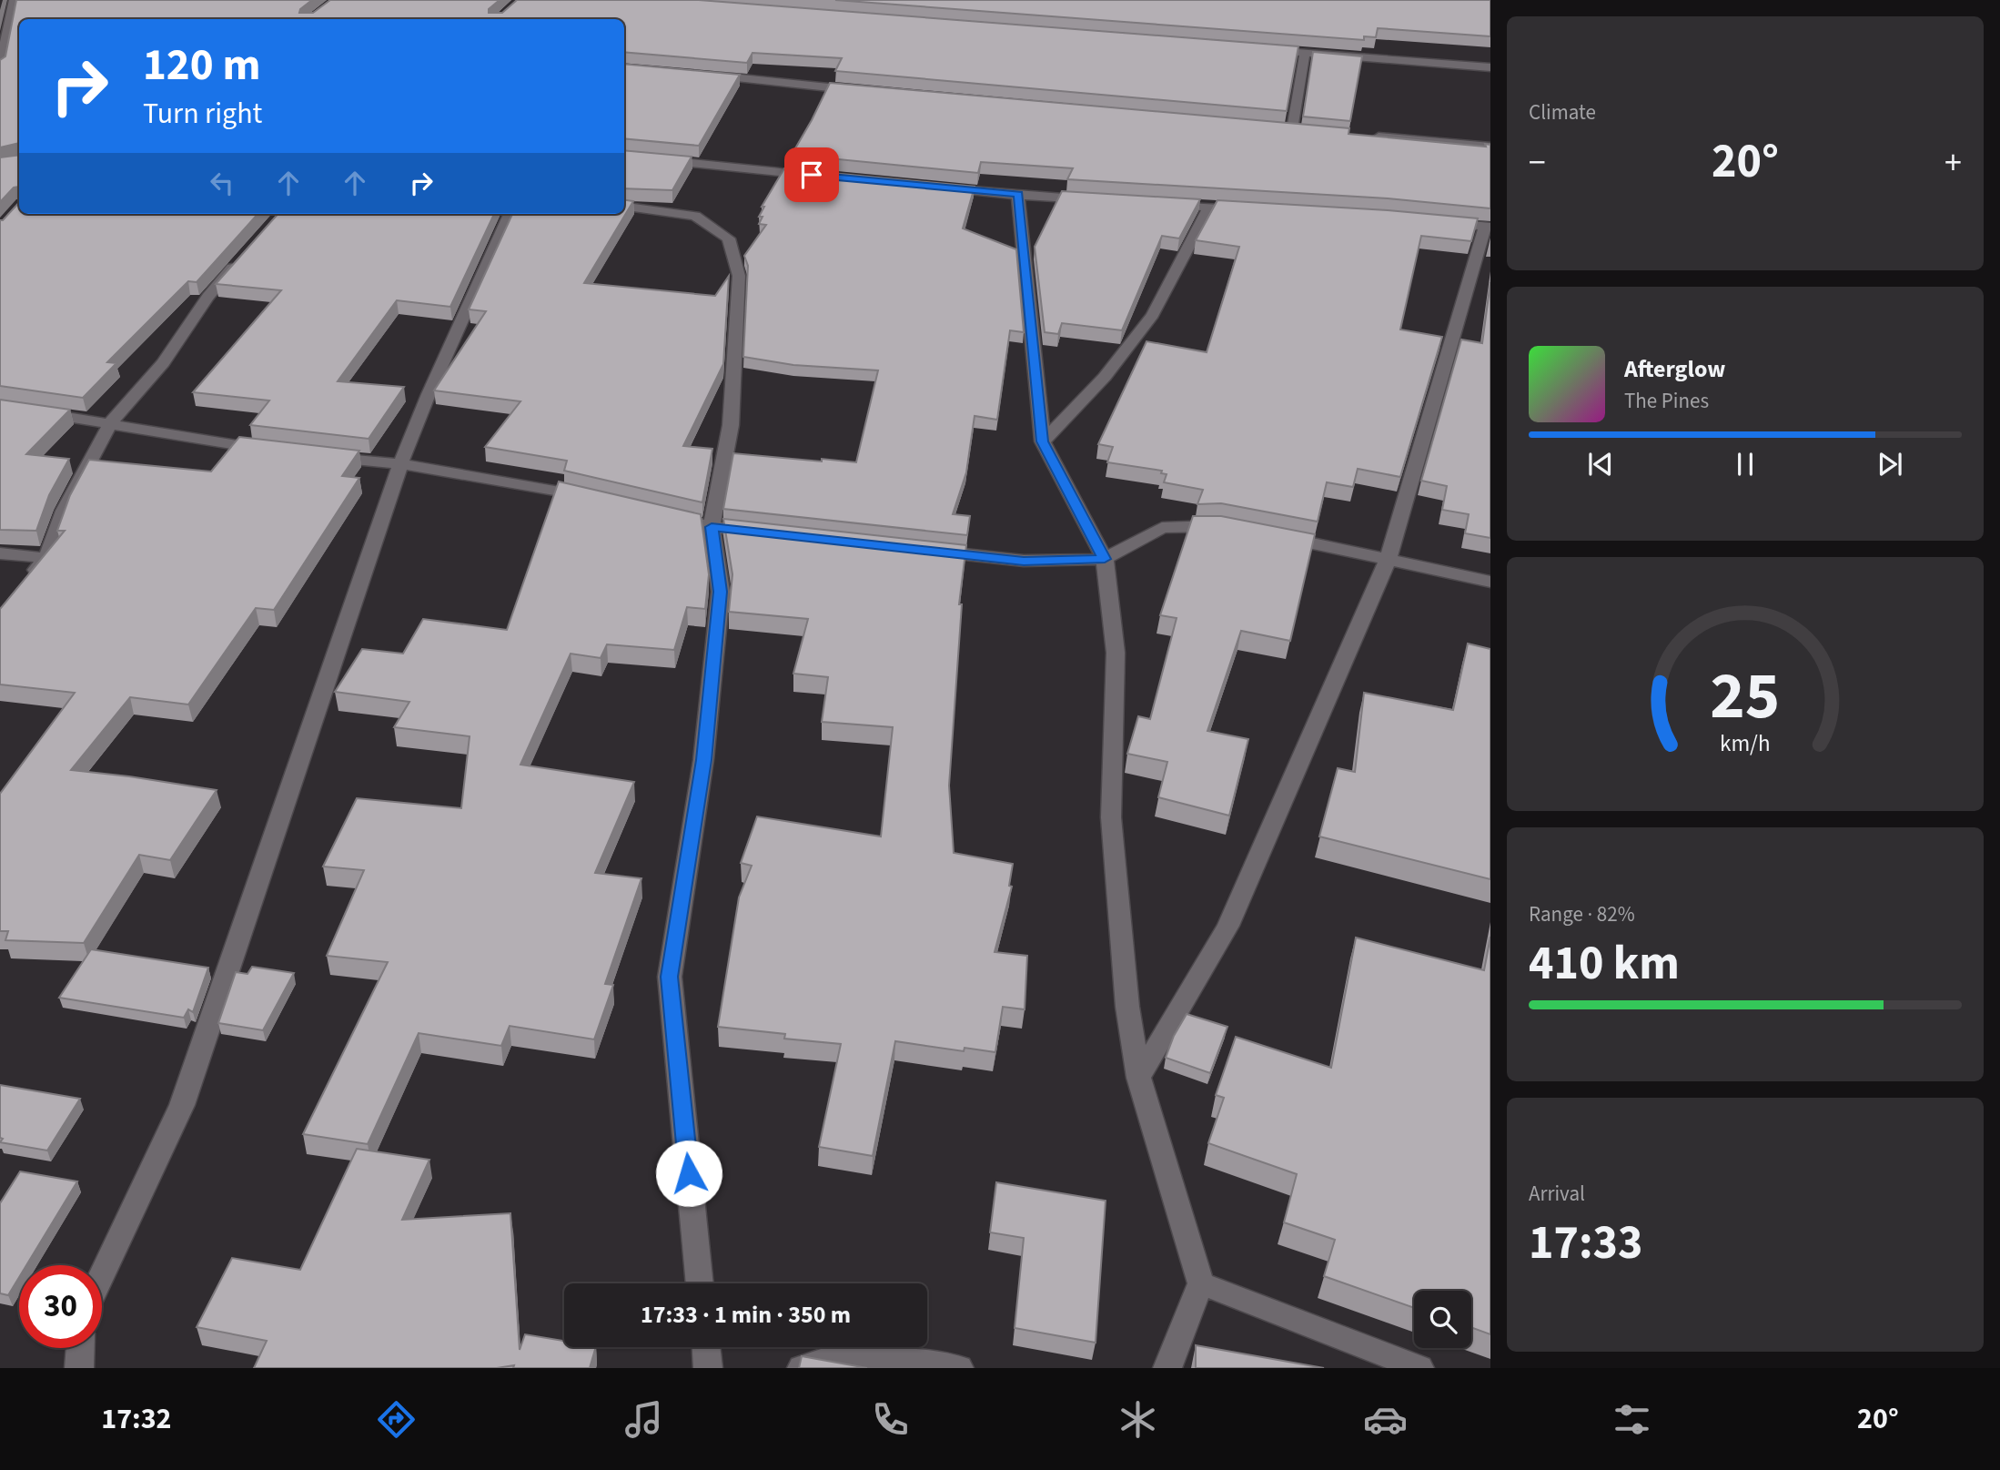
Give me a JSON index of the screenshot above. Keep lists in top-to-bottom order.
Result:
{
  "page": {
    "tile": [
      "Climate",
      ["Range · 82%", "410 km"],
      ["Arrival", "17:33"]
    ],
    "turn": ["120 m", "Turn right"],
    "heat": ["−", "20°", "+"],
    "song": ["Afterglow", "The Pines"],
    "limit": "30",
    "trip": "17:33 · 1 min · 350 m",
    "tabs": ["17:32", "20°"],
    "gauge": ["25", "km/h"]
  }
}
